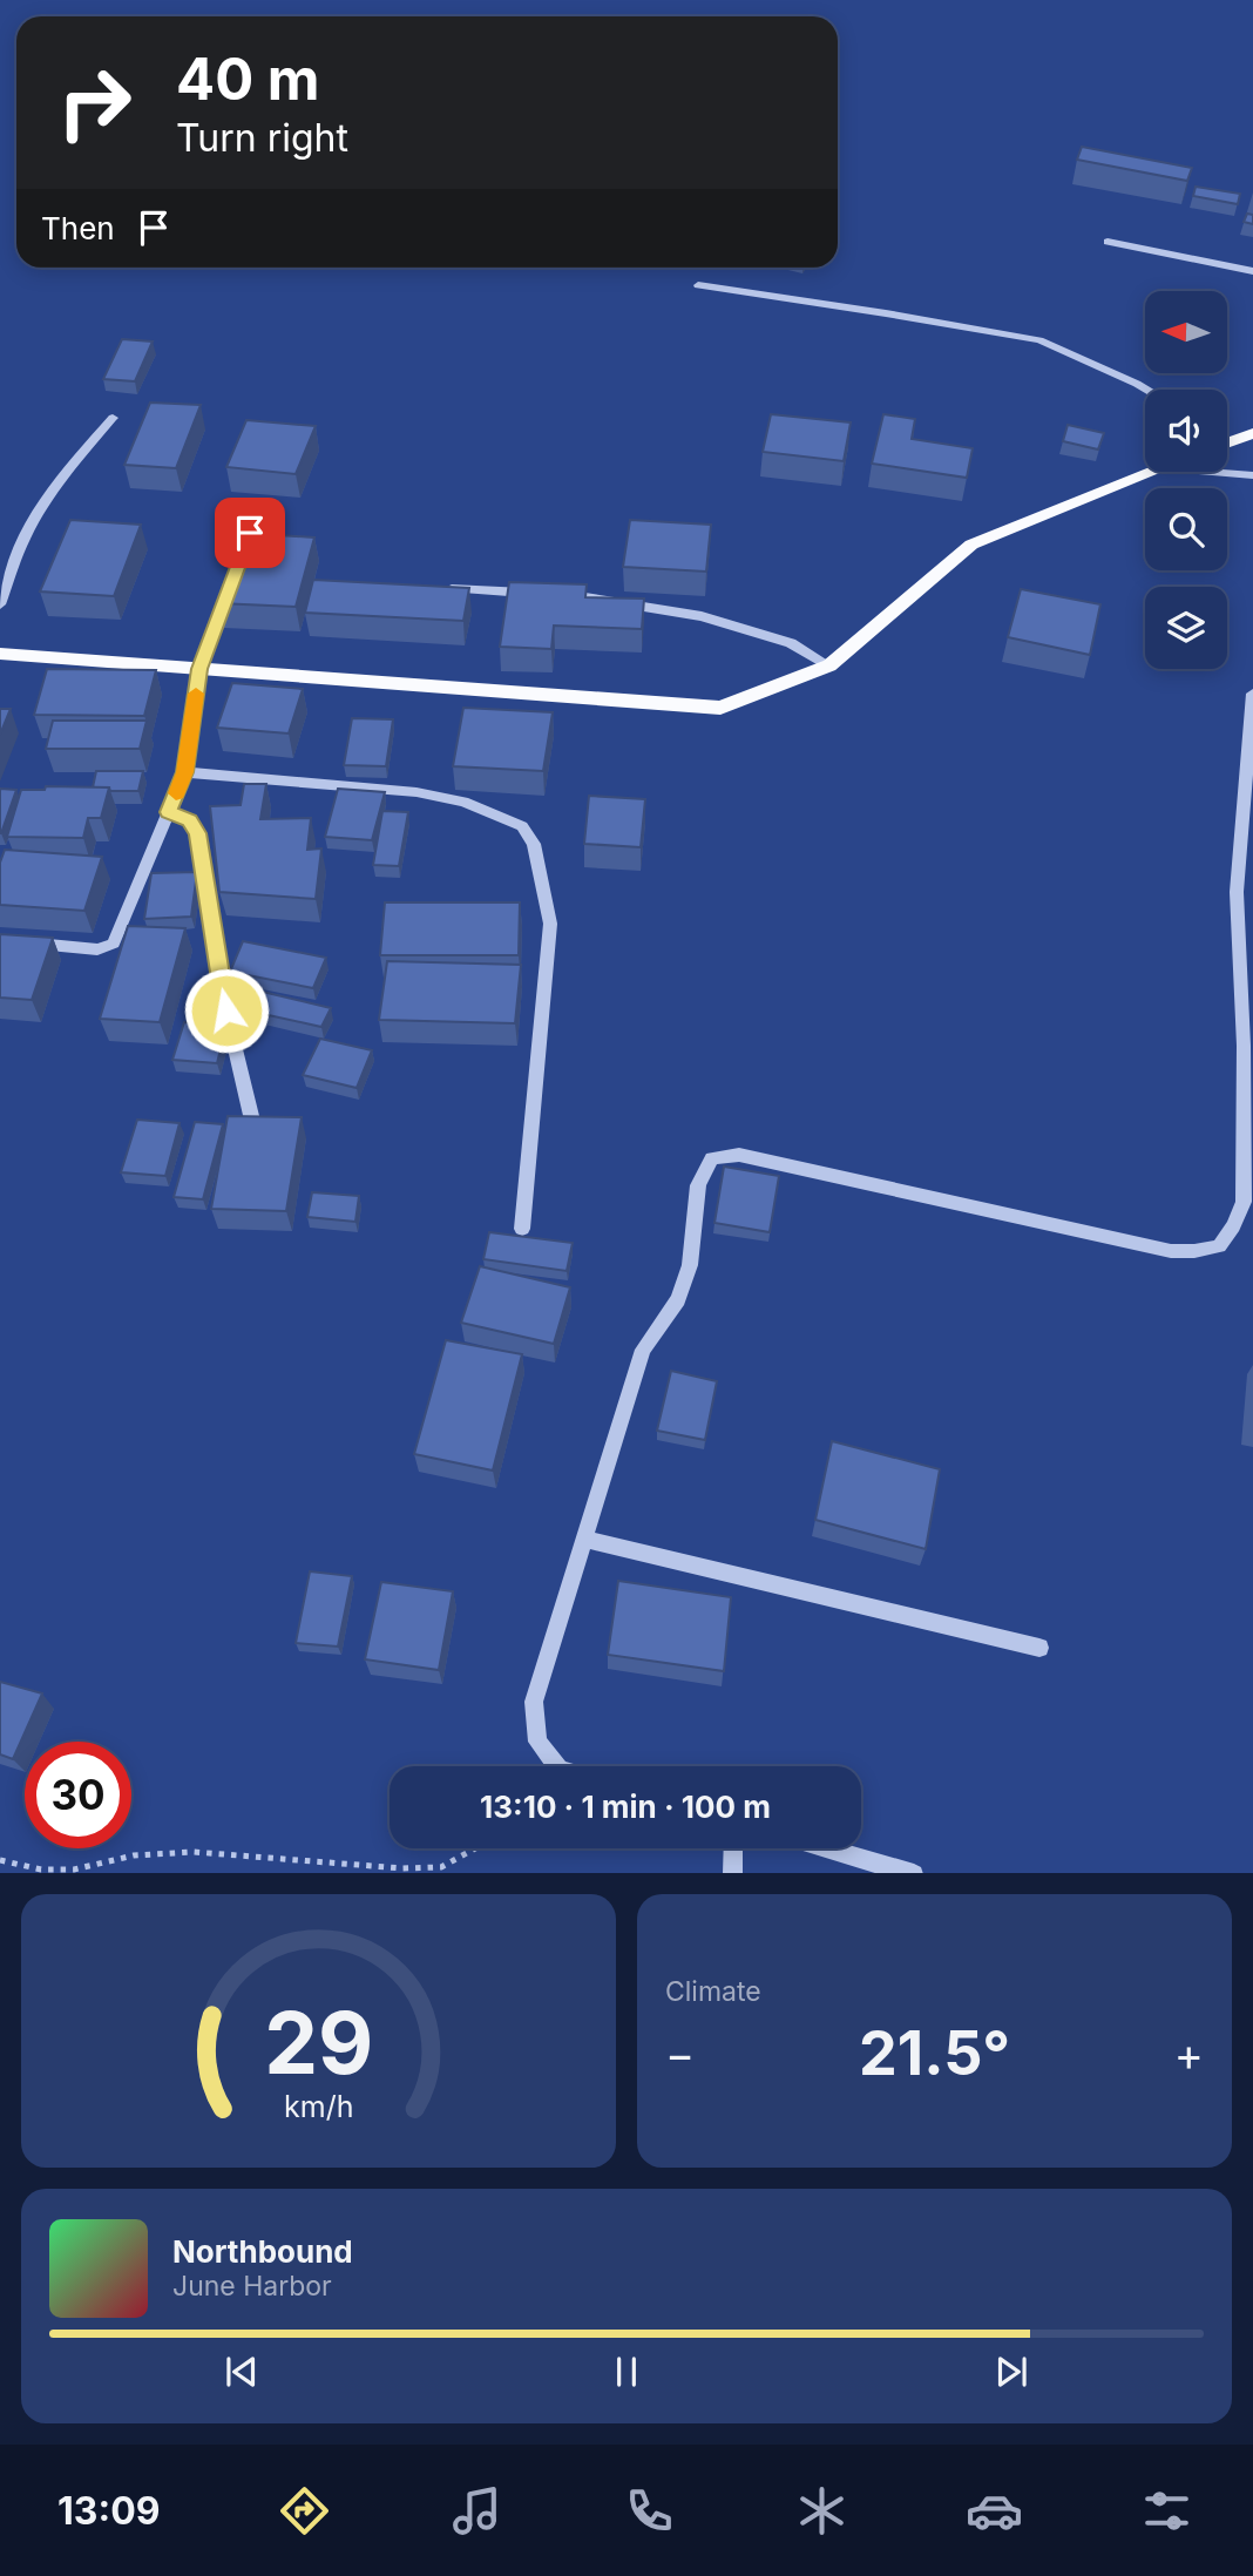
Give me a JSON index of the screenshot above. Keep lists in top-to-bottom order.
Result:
{
  "north": "left",
  "page": {
    "turn": ["40 m", "Turn right"],
    "then": "Then",
    "limit": "30",
    "trip": "13:10 · 1 min · 100 m",
    "tile": "Climate",
    "heat": ["−", "21.5°", "+"],
    "song": ["Northbound", "June Harbor"],
    "tabs": "13:09",
    "gauge": ["29", "km/h"]
  }
}
